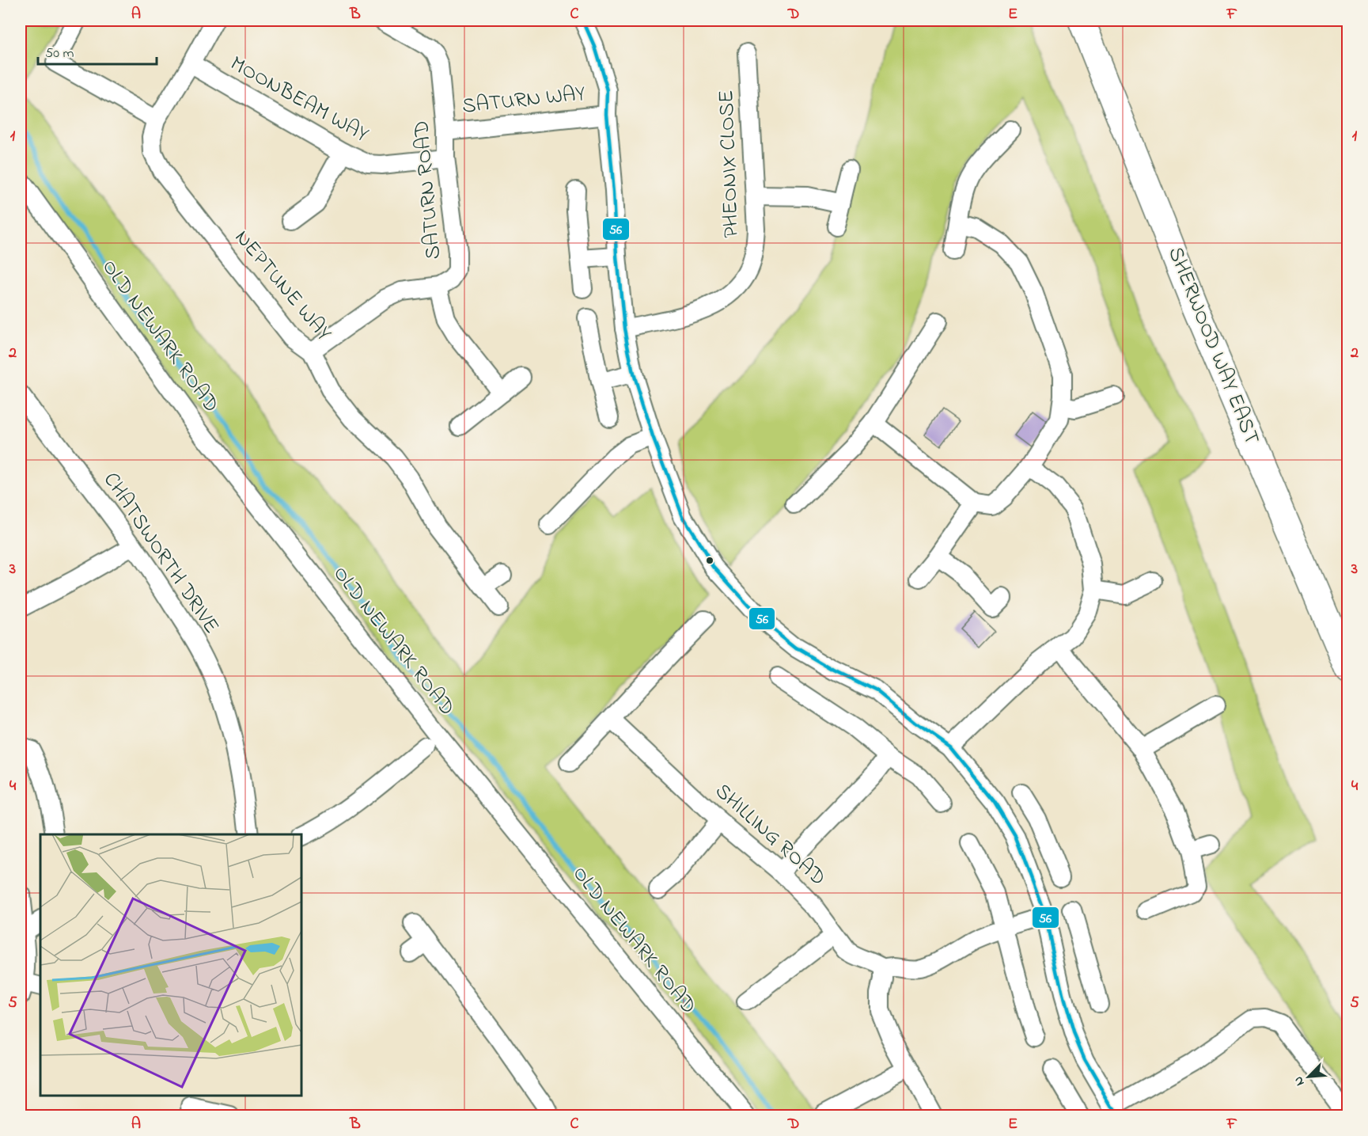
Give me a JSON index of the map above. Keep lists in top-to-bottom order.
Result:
{
  "streets": {
    "highway": ["SHERWOOD WAY EAST"],
    "street": [
      "MOONBEAM WAY",
      "SATURN WAY",
      "PHEONIX CLOSE",
      "SATURN ROAD",
      "NEPTUNE WAY",
      "OLD NEWARK ROAD",
      "CHATSWORTH DRIVE",
      "SHILLING ROAD"
    ]
  },
  "crossings": [
    ["MOONBEAM WAY", "SATURN ROAD"],
    ["MOONBEAM WAY", "NEPTUNE WAY"],
    ["SATURN WAY", "SATURN ROAD"],
    ["SATURN ROAD", "NEPTUNE WAY"]
  ],
  "lines": ["transit line 56"],
  "scale_bar": "50 m",
  "north": "bottom left",
  "grid": {
    "columns": [
      "A",
      "B",
      "C",
      "D",
      "E",
      "F"
    ],
    "rows": [
      "1",
      "2",
      "3",
      "4",
      "5"
    ]
  }
}
